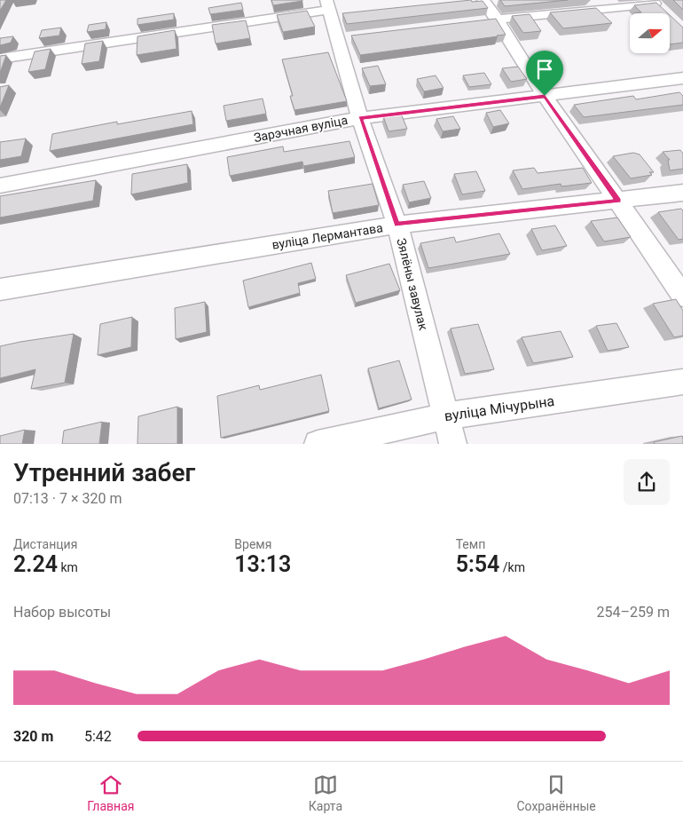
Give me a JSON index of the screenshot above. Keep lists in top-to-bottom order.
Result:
{
  "streets": {
    "street": [
      "Зарэчная вуліца",
      "вуліца Лермантава",
      "Зялёны завулак",
      "вуліца Мічурына"
    ]
  },
  "crossings": [
    ["Зарэчная вуліца", "Зялёны завулак"],
    ["вуліца Лермантава", "Зялёны завулак"],
    ["Зялёны завулак", "вуліца Мічурына"]
  ],
  "north": "right",
  "page": {
    "heading": ["Утренний забег", "07:13 · 7 × 320 m"],
    "stats": [
      ["Дистанция", "2.24 km"],
      ["Время", "13:13"],
      ["Темп", "5:54 /km"]
    ],
    "chart": ["Набор высоты", "254–259 m"],
    "list": [
      {
        "name": "320 m",
        "note": "5:42"
      }
    ],
    "tabs": ["Главная", "Карта", "Сохранённые"]
  }
}
